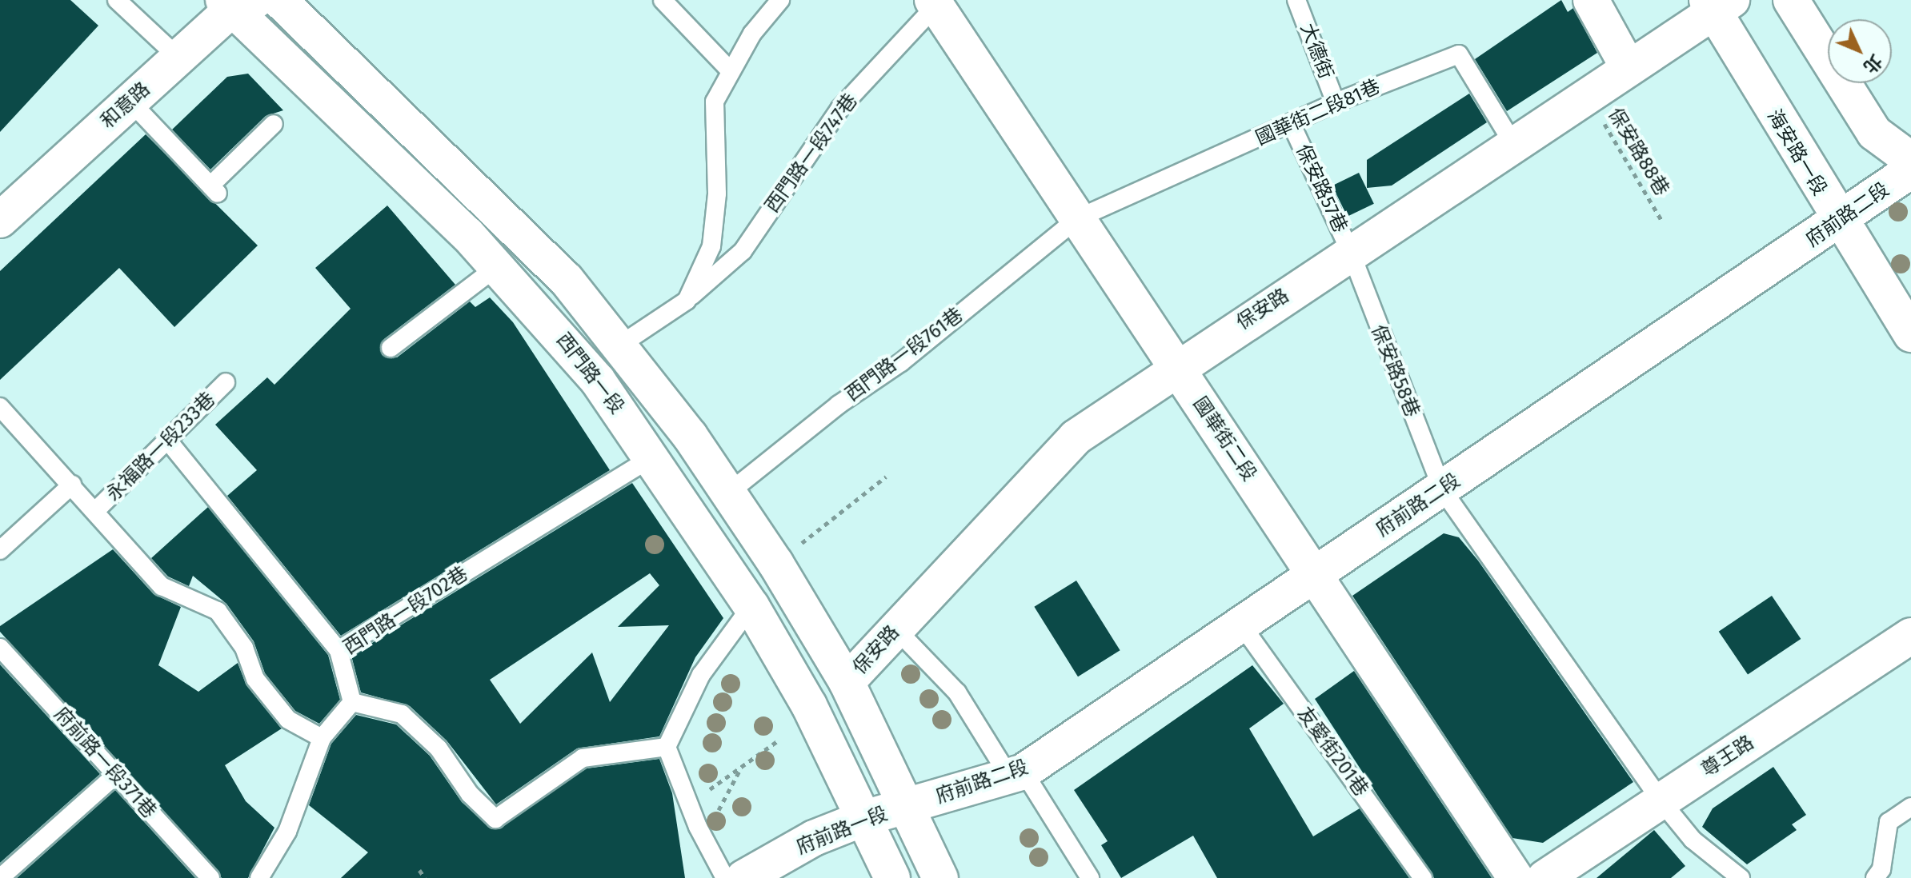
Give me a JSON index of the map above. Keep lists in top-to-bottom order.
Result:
{
  "streets": {
    "street": [
      "和意路",
      "海安路一段",
      "府前路二段",
      "保安路",
      "西門路一段",
      "國華街二段",
      "尊王路",
      "府前路一段"
    ],
    "lane": [
      "大德街",
      "國華街二段81巷",
      "西門路一段747巷",
      "保安路57巷",
      "西門路一段761巷",
      "保安路58巷",
      "永福路一段233巷",
      "西門路一段702巷",
      "友愛街201巷",
      "府前路一段371巷"
    ],
    "path": ["保安路88巷"]
  },
  "crossings": [
    ["大德街", "國華街二段81巷"],
    ["和意路", "西門路一段"],
    ["國華街二段81巷", "保安路57巷"],
    ["國華街二段81巷", "保安路"],
    ["國華街二段81巷", "西門路一段761巷"],
    ["國華街二段81巷", "國華街二段"],
    ["保安路88巷", "保安路"],
    ["海安路一段", "府前路二段"],
    ["海安路一段", "保安路"],
    ["西門路一段747巷", "西門路一段"],
    ["西門路一段747巷", "國華街二段"],
    ["保安路57巷", "保安路"],
    ["保安路57巷", "保安路58巷"],
    ["府前路二段", "保安路58巷"],
    ["府前路二段", "西門路一段"],
    ["府前路二段", "國華街二段"],
    ["府前路二段", "友愛街201巷"],
    ["府前路二段", "府前路一段"],
    ["保安路", "保安路58巷"],
    ["保安路", "西門路一段"],
    ["保安路", "國華街二段"],
    ["西門路一段761巷", "西門路一段"],
    ["西門路一段761巷", "國華街二段"],
    ["保安路58巷", "尊王路"],
    ["西門路一段", "西門路一段702巷"],
    ["西門路一段", "府前路一段"]
  ],
  "north": "bottom right"
}
